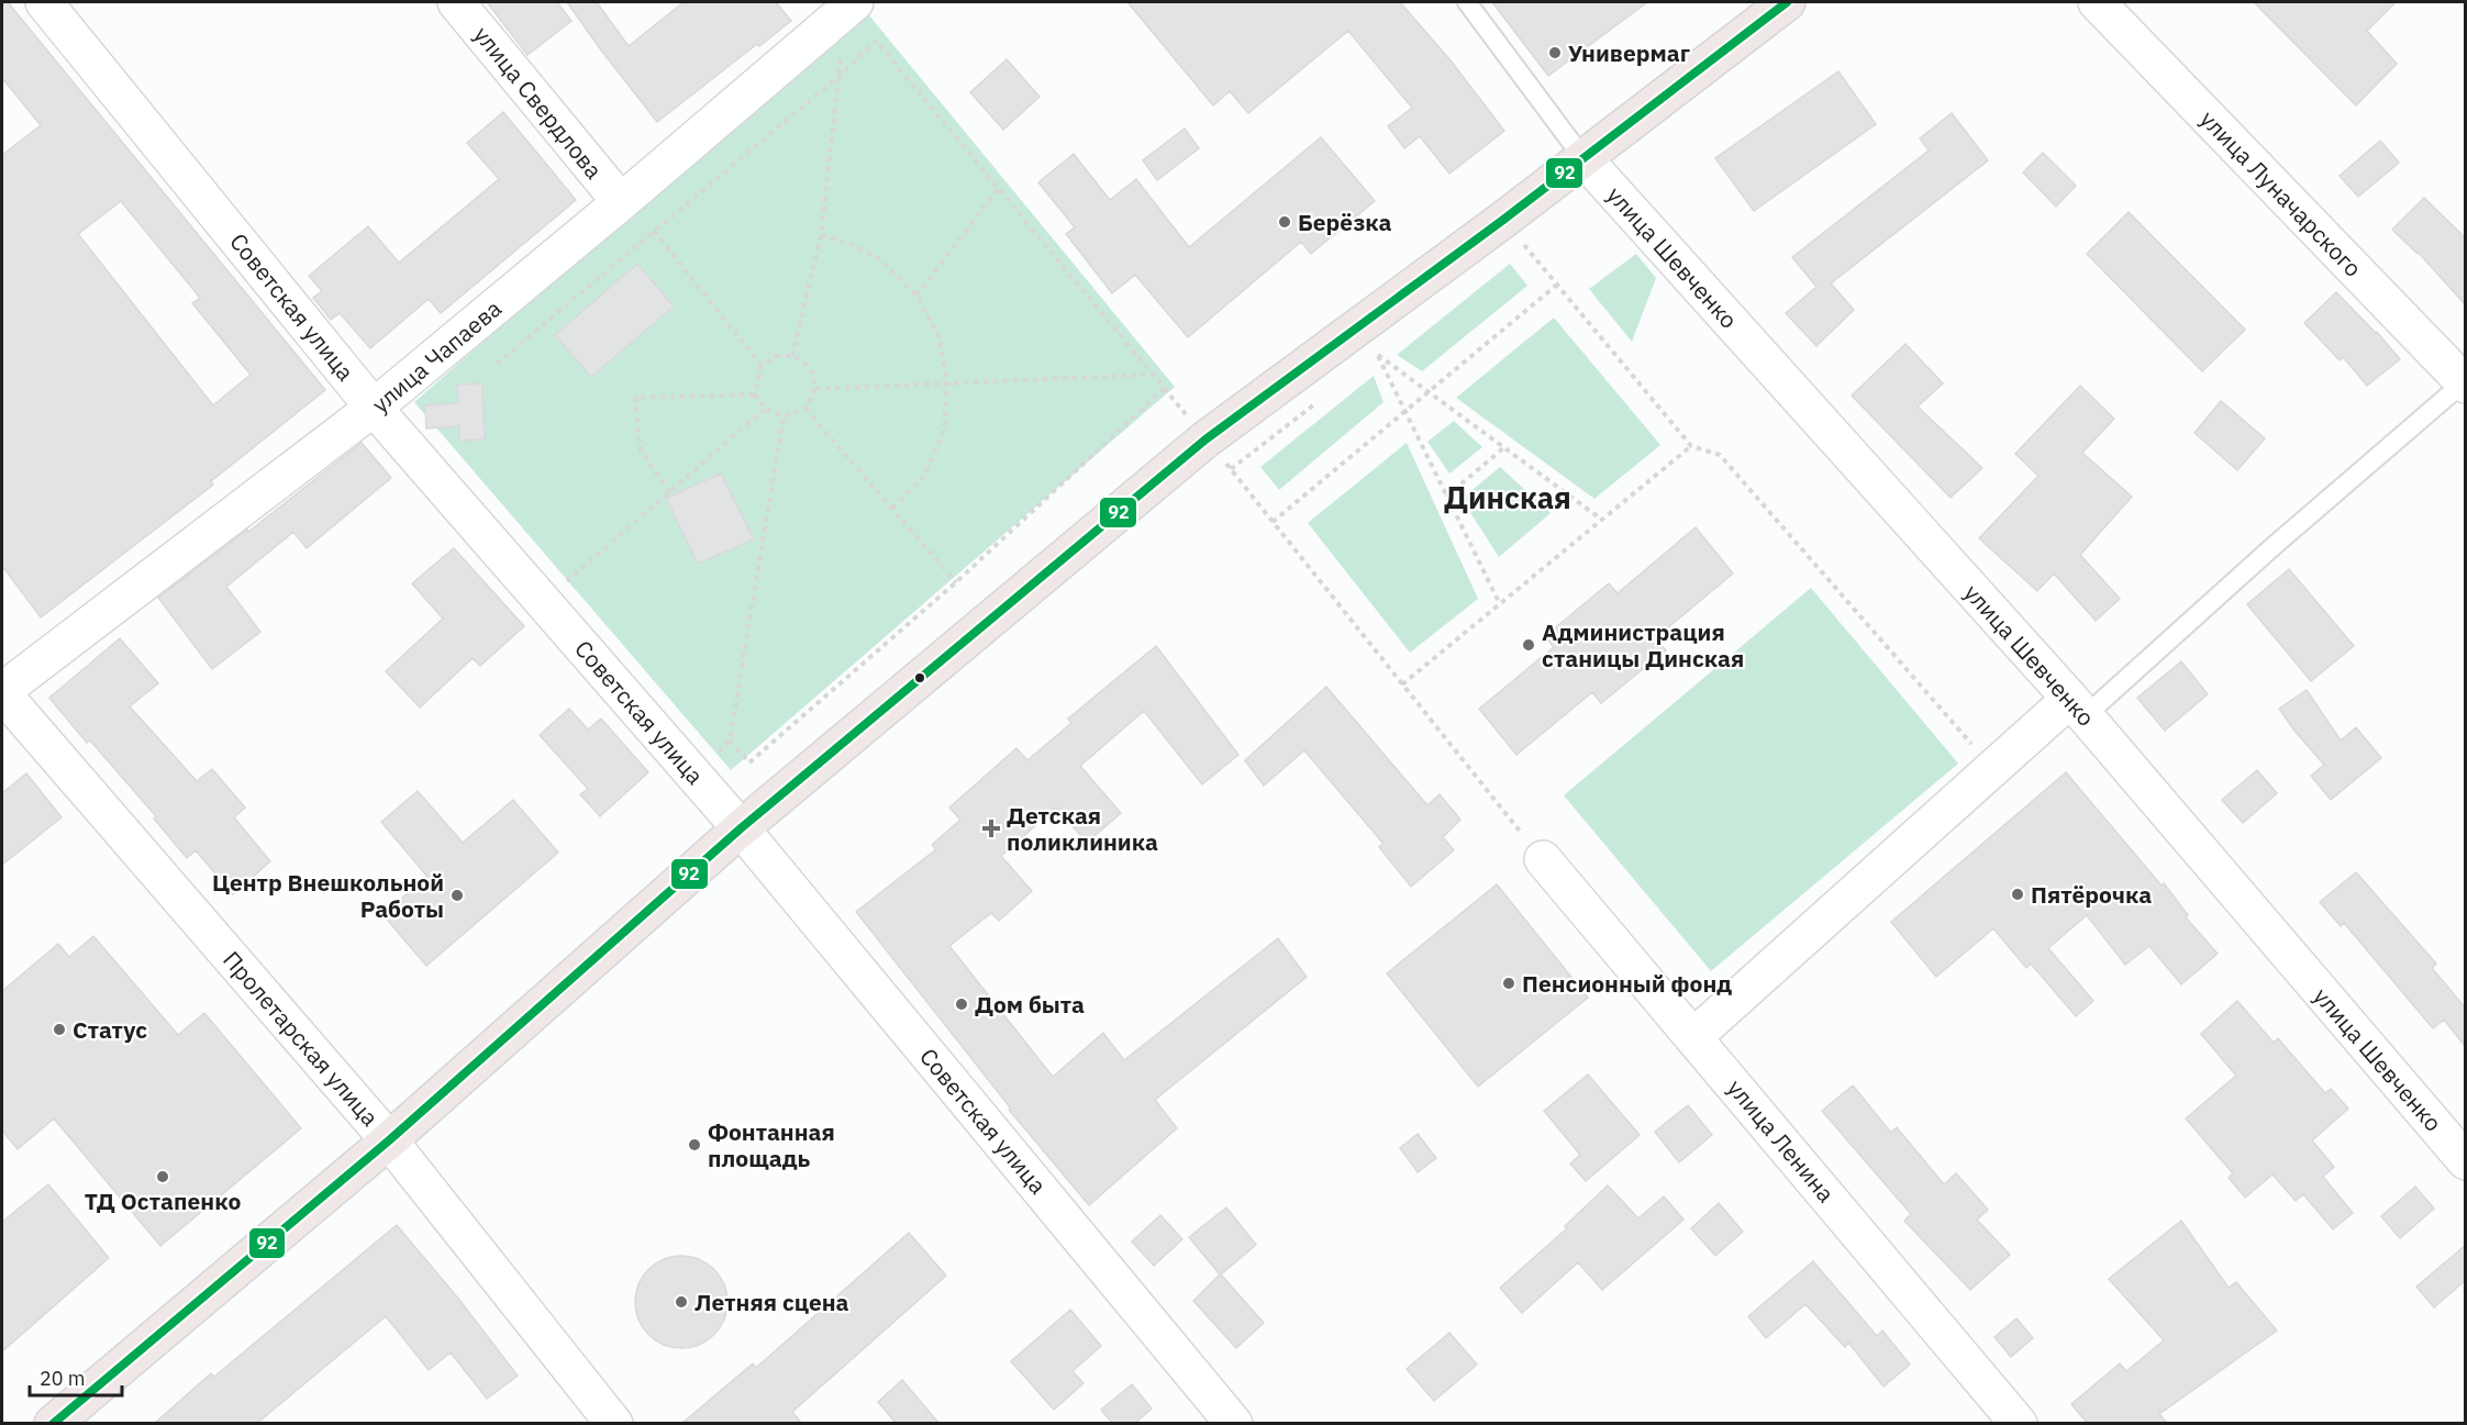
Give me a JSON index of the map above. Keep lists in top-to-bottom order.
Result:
{
  "streets": {
    "street": [
      "улица Свердлова",
      "улица Луначарского",
      "улица Шевченко",
      "Советская улица",
      "улица Чапаева",
      "Пролетарская улица",
      "улица Ленина"
    ]
  },
  "crossings": [
    ["улица Свердлова", "улица Чапаева"],
    ["Советская улица", "улица Чапаева"],
    ["улица Чапаева", "Пролетарская улица"]
  ],
  "districts": ["Динская"],
  "places": {
    "other": [
      "Универмаг",
      "Берёзка",
      "Администрация станицы Динская",
      "Пятёрочка",
      "Центр Внешкольной Работы",
      "Пенсионный фонд",
      "Дом быта",
      "Статус",
      "Фонтанная площадь",
      "ТД Остапенко",
      "Летняя сцена"
    ],
    "health": ["Детская поликлиника"]
  },
  "lines": ["transit line 92"],
  "scale_bar": "20 m"
}
